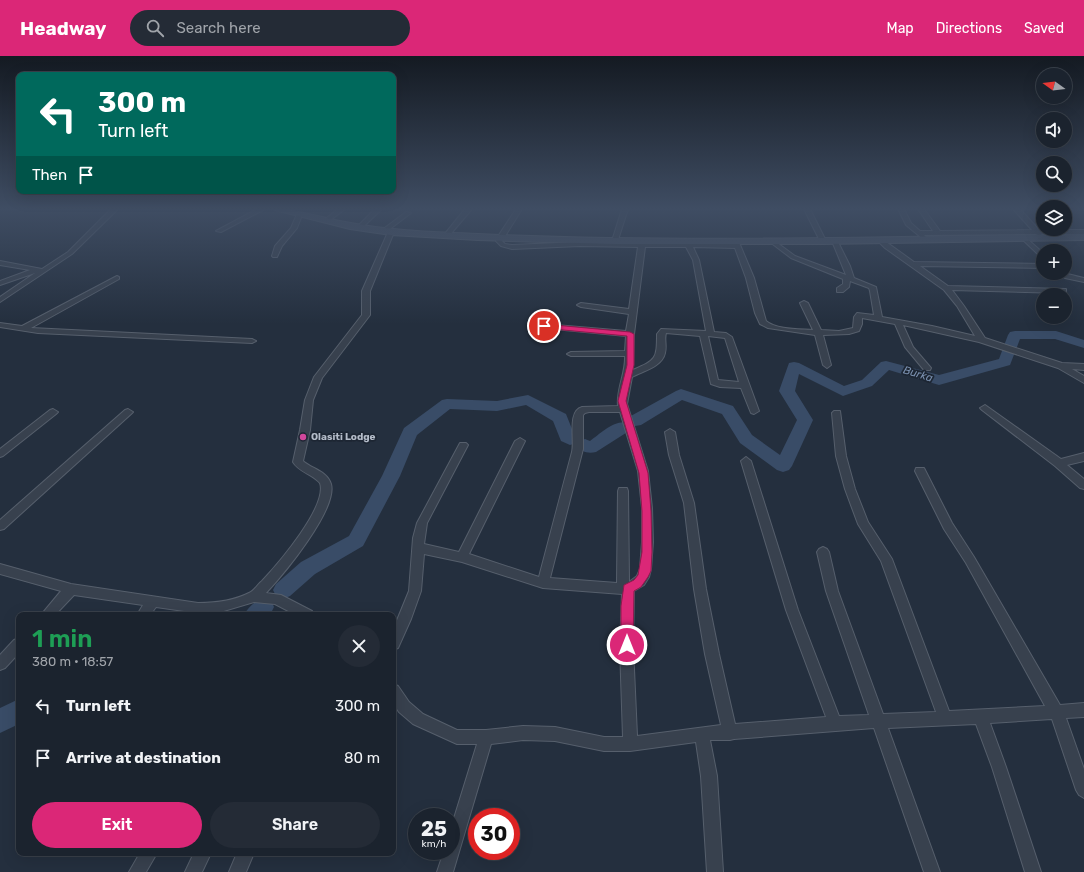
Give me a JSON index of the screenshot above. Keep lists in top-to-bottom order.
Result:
{
  "water": ["Burka"],
  "places": ["Olasiti Lodge"],
  "north": "left",
  "page": {
    "header": "Headway",
    "search": "Search here",
    "nav": ["Map", "Directions", "Saved"],
    "map_buttons": ["+", "−"],
    "turn": ["300 m", "Turn left"],
    "then": "Then",
    "heading": ["1 min", "380 m · 18:57"],
    "list": [
      {
        "name": "Turn left",
        "value": "300 m"
      },
      {
        "name": "Arrive at destination",
        "value": "80 m"
      }
    ],
    "buttons": ["Exit", "Share"],
    "speed": "25 km/h",
    "limit": "30"
  }
}
